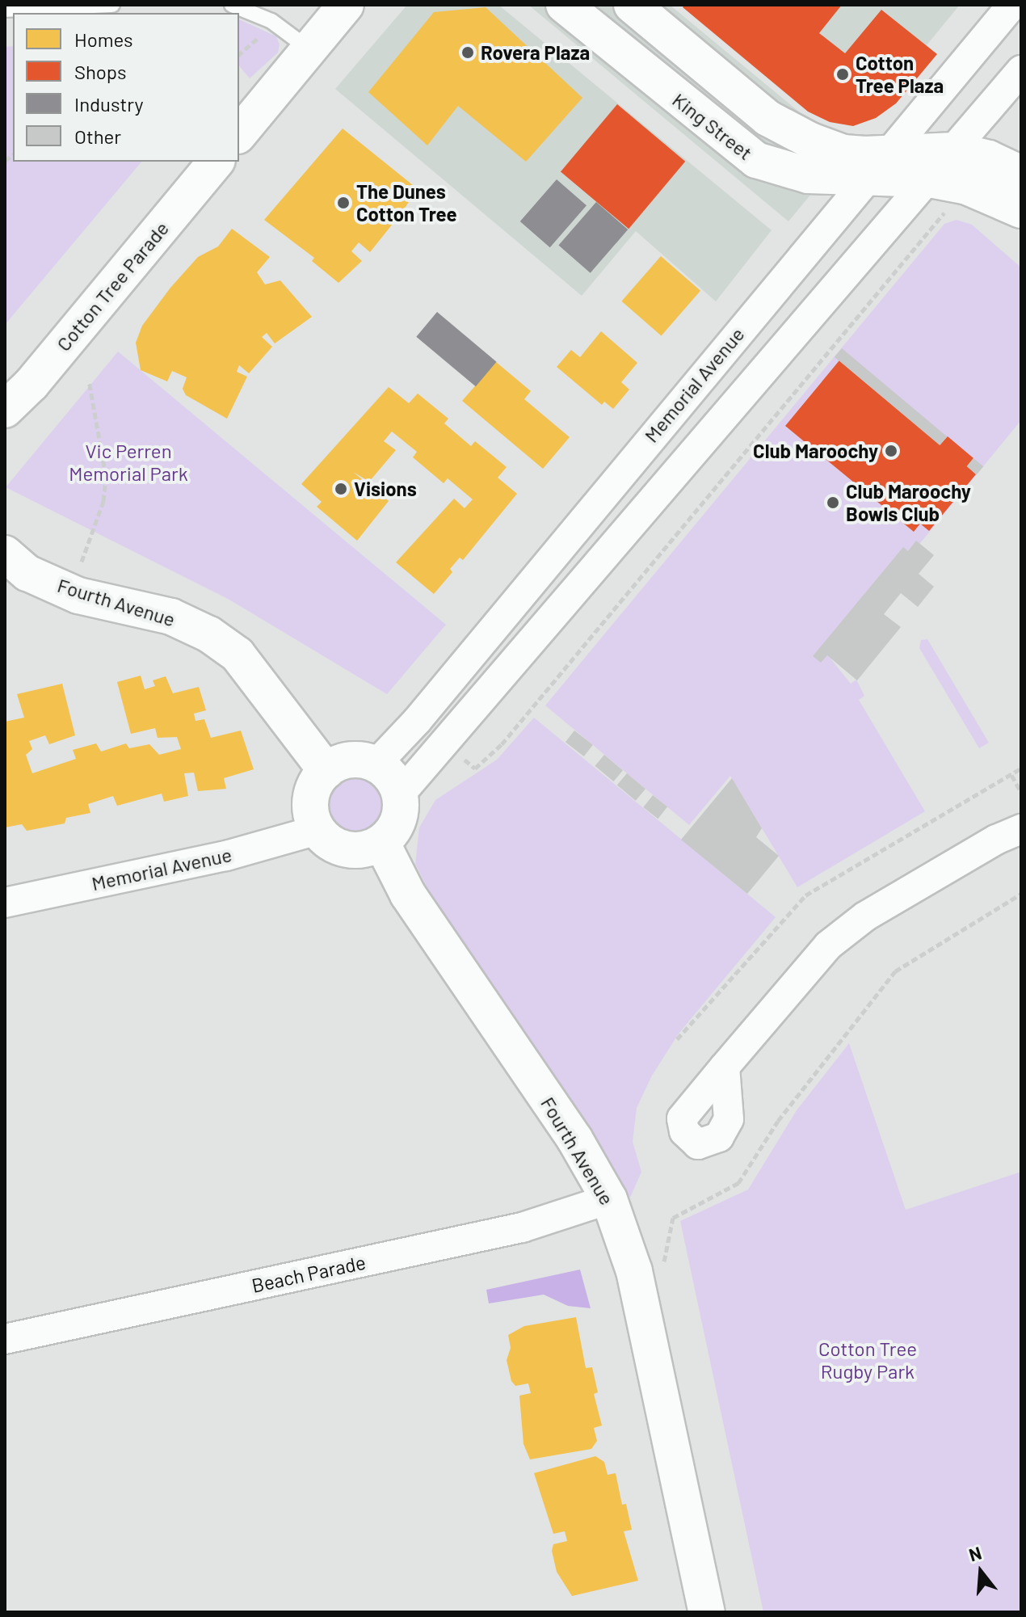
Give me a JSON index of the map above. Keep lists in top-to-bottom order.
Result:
{
  "streets": {
    "street": [
      "King Street",
      "Cotton Tree Parade",
      "Memorial Avenue",
      "Fourth Avenue",
      "Beach Parade"
    ]
  },
  "crossings": [
    ["King Street", "Memorial Avenue"],
    ["Memorial Avenue", "Fourth Avenue"],
    ["Fourth Avenue", "Beach Parade"]
  ],
  "parks": ["Vic Perren Memorial Park", "Cotton Tree Rugby Park"],
  "places": [
    "Rovera Plaza",
    "Cotton Tree Plaza",
    "The Dunes Cotton Tree",
    "Club Maroochy",
    "Visions",
    "Club Maroochy Bowls Club"
  ],
  "legend": [
    "Homes",
    "Shops",
    "Industry",
    "Other"
  ],
  "north": "top"
}
